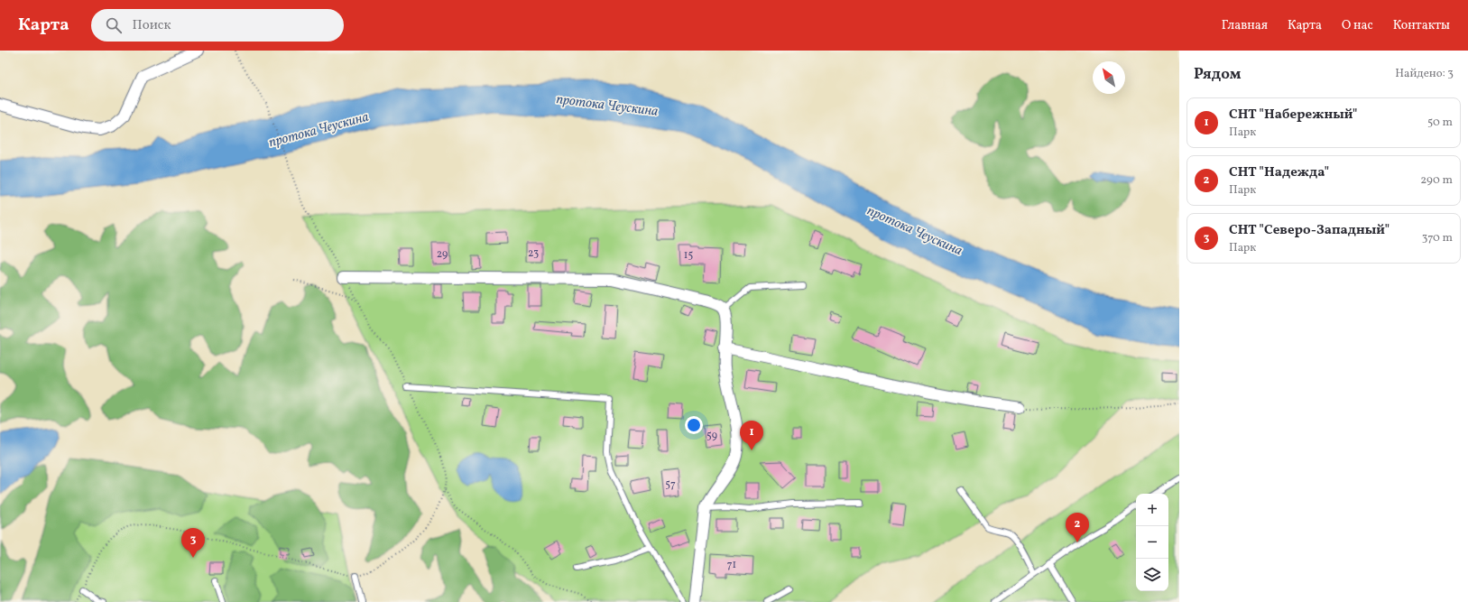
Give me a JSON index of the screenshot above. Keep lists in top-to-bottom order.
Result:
{
  "water": ["протока Чеускина"],
  "house_numbers": [
    "23",
    "29",
    "15",
    "59",
    "57",
    "71"
  ],
  "north": "top left",
  "page": {
    "header": "Карта",
    "search": "Поиск",
    "nav": [
      "Главная",
      "Карта",
      "О нас",
      "Контакты"
    ],
    "heading": ["Рядом", "Найдено: 3"],
    "list": [
      {
        "mark": "1",
        "name": "СНТ \"Набережный\"",
        "note": "Парк",
        "value": "50 m"
      },
      {
        "mark": "2",
        "name": "СНТ \"Надежда\"",
        "note": "Парк",
        "value": "290 m"
      },
      {
        "mark": "3",
        "name": "СНТ \"Северо-Западный\"",
        "note": "Парк",
        "value": "370 m"
      }
    ],
    "pins": ["1", "2", "3"],
    "map_buttons": ["+", "−"]
  }
}
